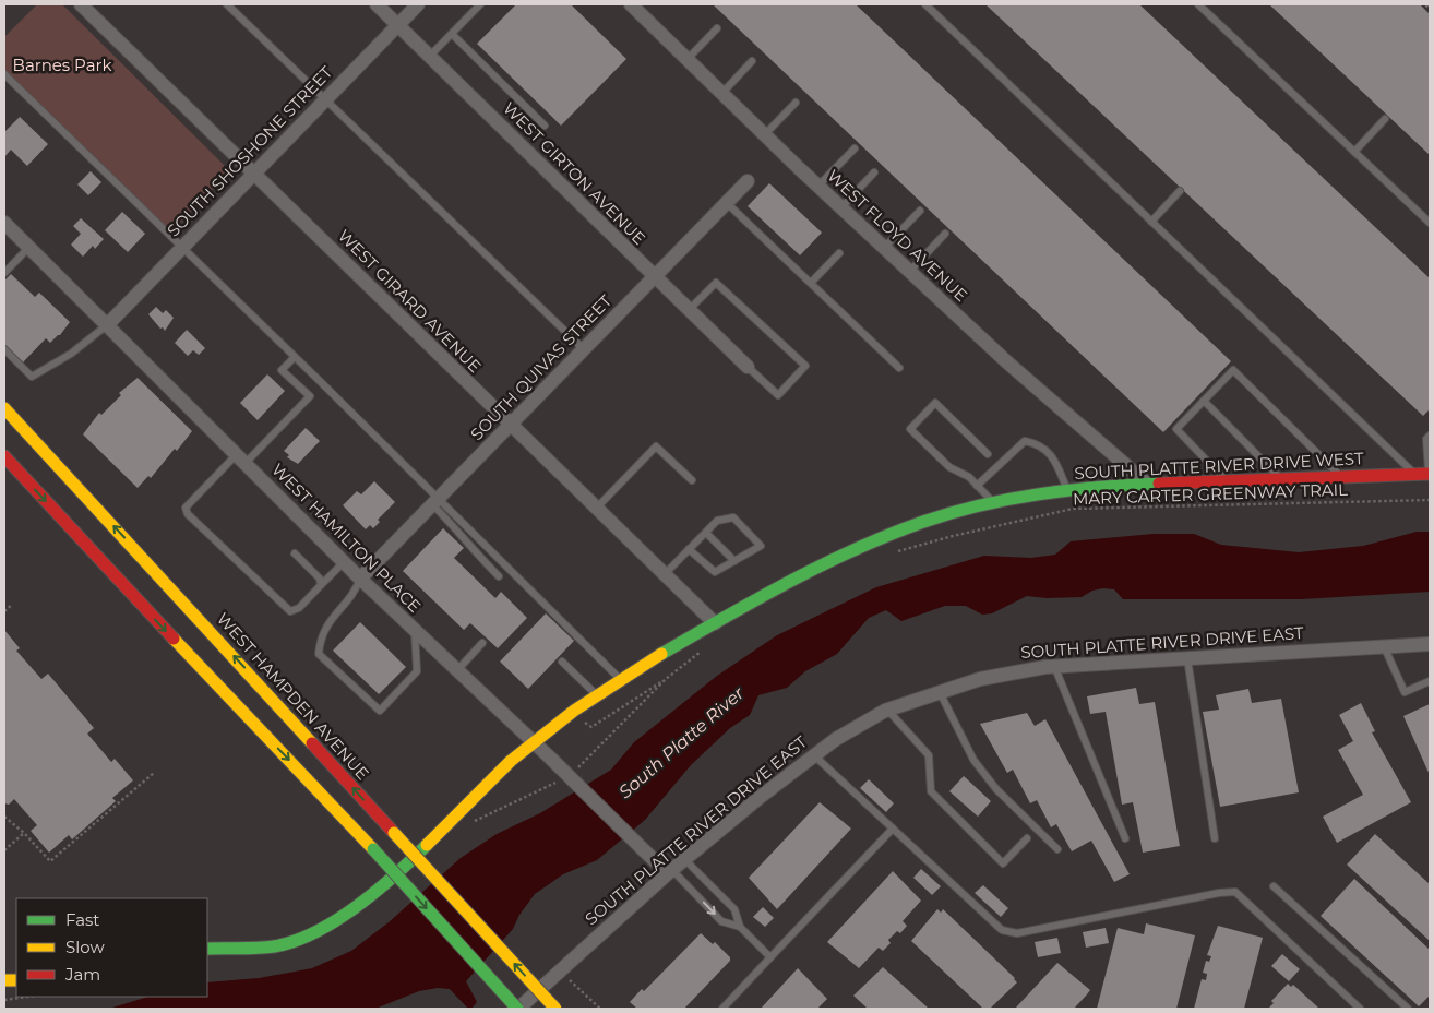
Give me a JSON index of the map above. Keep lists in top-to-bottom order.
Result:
{
  "streets": {
    "main road": ["SOUTH PLATTE RIVER DRIVE WEST", "WEST HAMPDEN AVENUE"],
    "street": [
      "SOUTH SHOSHONE STREET",
      "WEST GIRTON AVENUE",
      "WEST FLOYD AVENUE",
      "WEST GIRARD AVENUE",
      "SOUTH QUIVAS STREET",
      "WEST HAMILTON PLACE",
      "SOUTH PLATTE RIVER DRIVE EAST"
    ],
    "path": ["MARY CARTER GREENWAY TRAIL"]
  },
  "crossings": [
    ["SOUTH SHOSHONE STREET", "WEST GIRTON AVENUE"],
    ["SOUTH SHOSHONE STREET", "WEST GIRARD AVENUE"],
    ["SOUTH SHOSHONE STREET", "WEST HAMILTON PLACE"],
    ["WEST GIRTON AVENUE", "SOUTH QUIVAS STREET"],
    ["WEST FLOYD AVENUE", "SOUTH PLATTE RIVER DRIVE WEST"],
    ["WEST GIRARD AVENUE", "SOUTH QUIVAS STREET"],
    ["WEST GIRARD AVENUE", "SOUTH PLATTE RIVER DRIVE WEST"],
    ["SOUTH QUIVAS STREET", "WEST HAMILTON PLACE"],
    ["SOUTH PLATTE RIVER DRIVE WEST", "WEST HAMILTON PLACE"],
    ["WEST HAMILTON PLACE", "SOUTH PLATTE RIVER DRIVE EAST"]
  ],
  "water": ["South Platte River"],
  "parks": ["Barnes Park"],
  "legend": ["Fast", "Slow", "Jam"]
}
